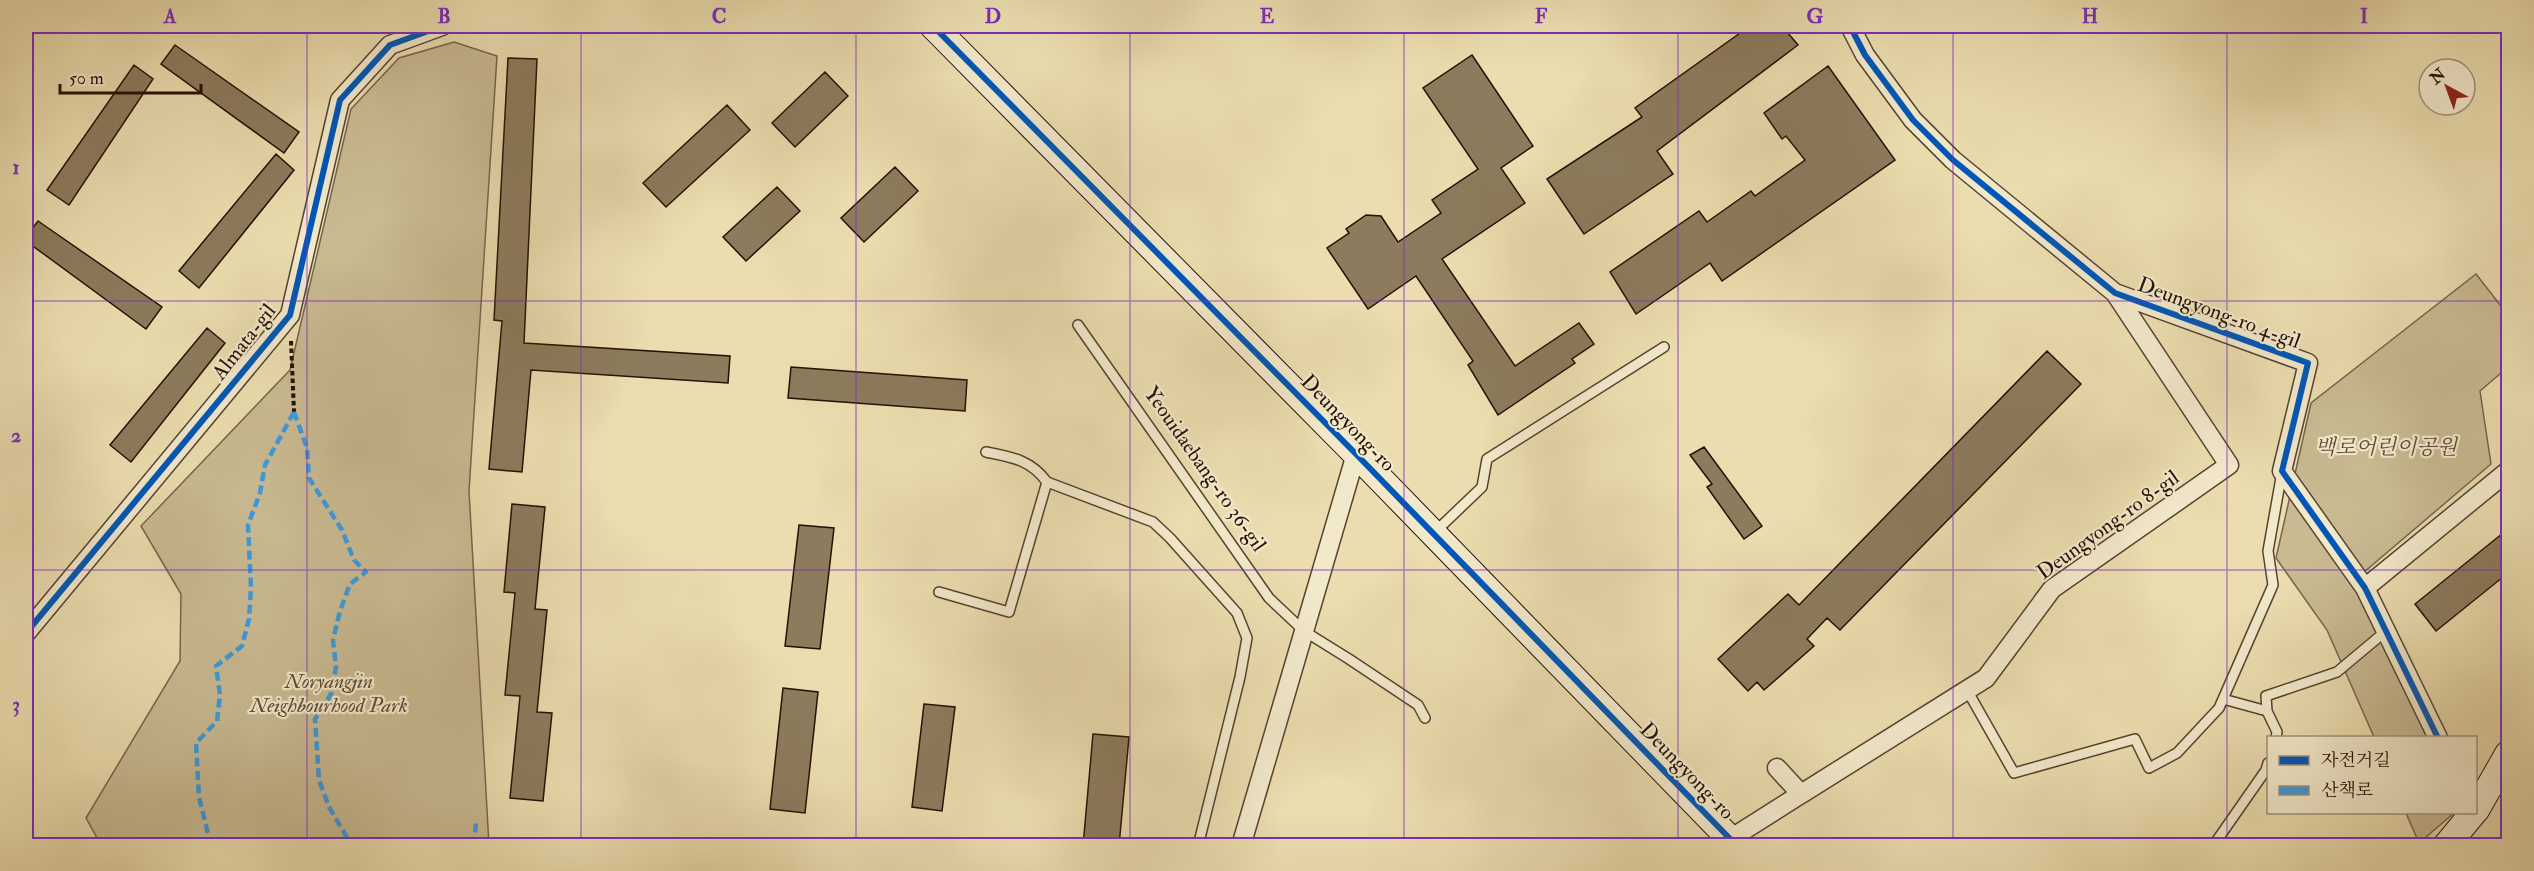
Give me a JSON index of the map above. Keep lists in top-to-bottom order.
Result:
{
  "streets": {
    "street": [
      "Deungyong-ro 4-gil",
      "Almata-gil",
      "Deungyong-ro",
      "Deungyong-ro 8-gil"
    ],
    "lane": ["Yeouidaebang-ro 36-gil"]
  },
  "crossings": [
    ["Deungyong-ro 4-gil", "Deungyong-ro 8-gil"],
    ["Deungyong-ro", "Deungyong-ro 8-gil"]
  ],
  "parks": ["백로어린이공원", "Noryangjin Neighbourhood Park"],
  "legend": ["자전거길", "산책로"],
  "scale_bar": "50 m",
  "north": "top left",
  "grid": {
    "columns": [
      "A",
      "B",
      "C",
      "D",
      "E",
      "F",
      "G",
      "H",
      "I"
    ],
    "rows": ["1", "2", "3"]
  }
}
